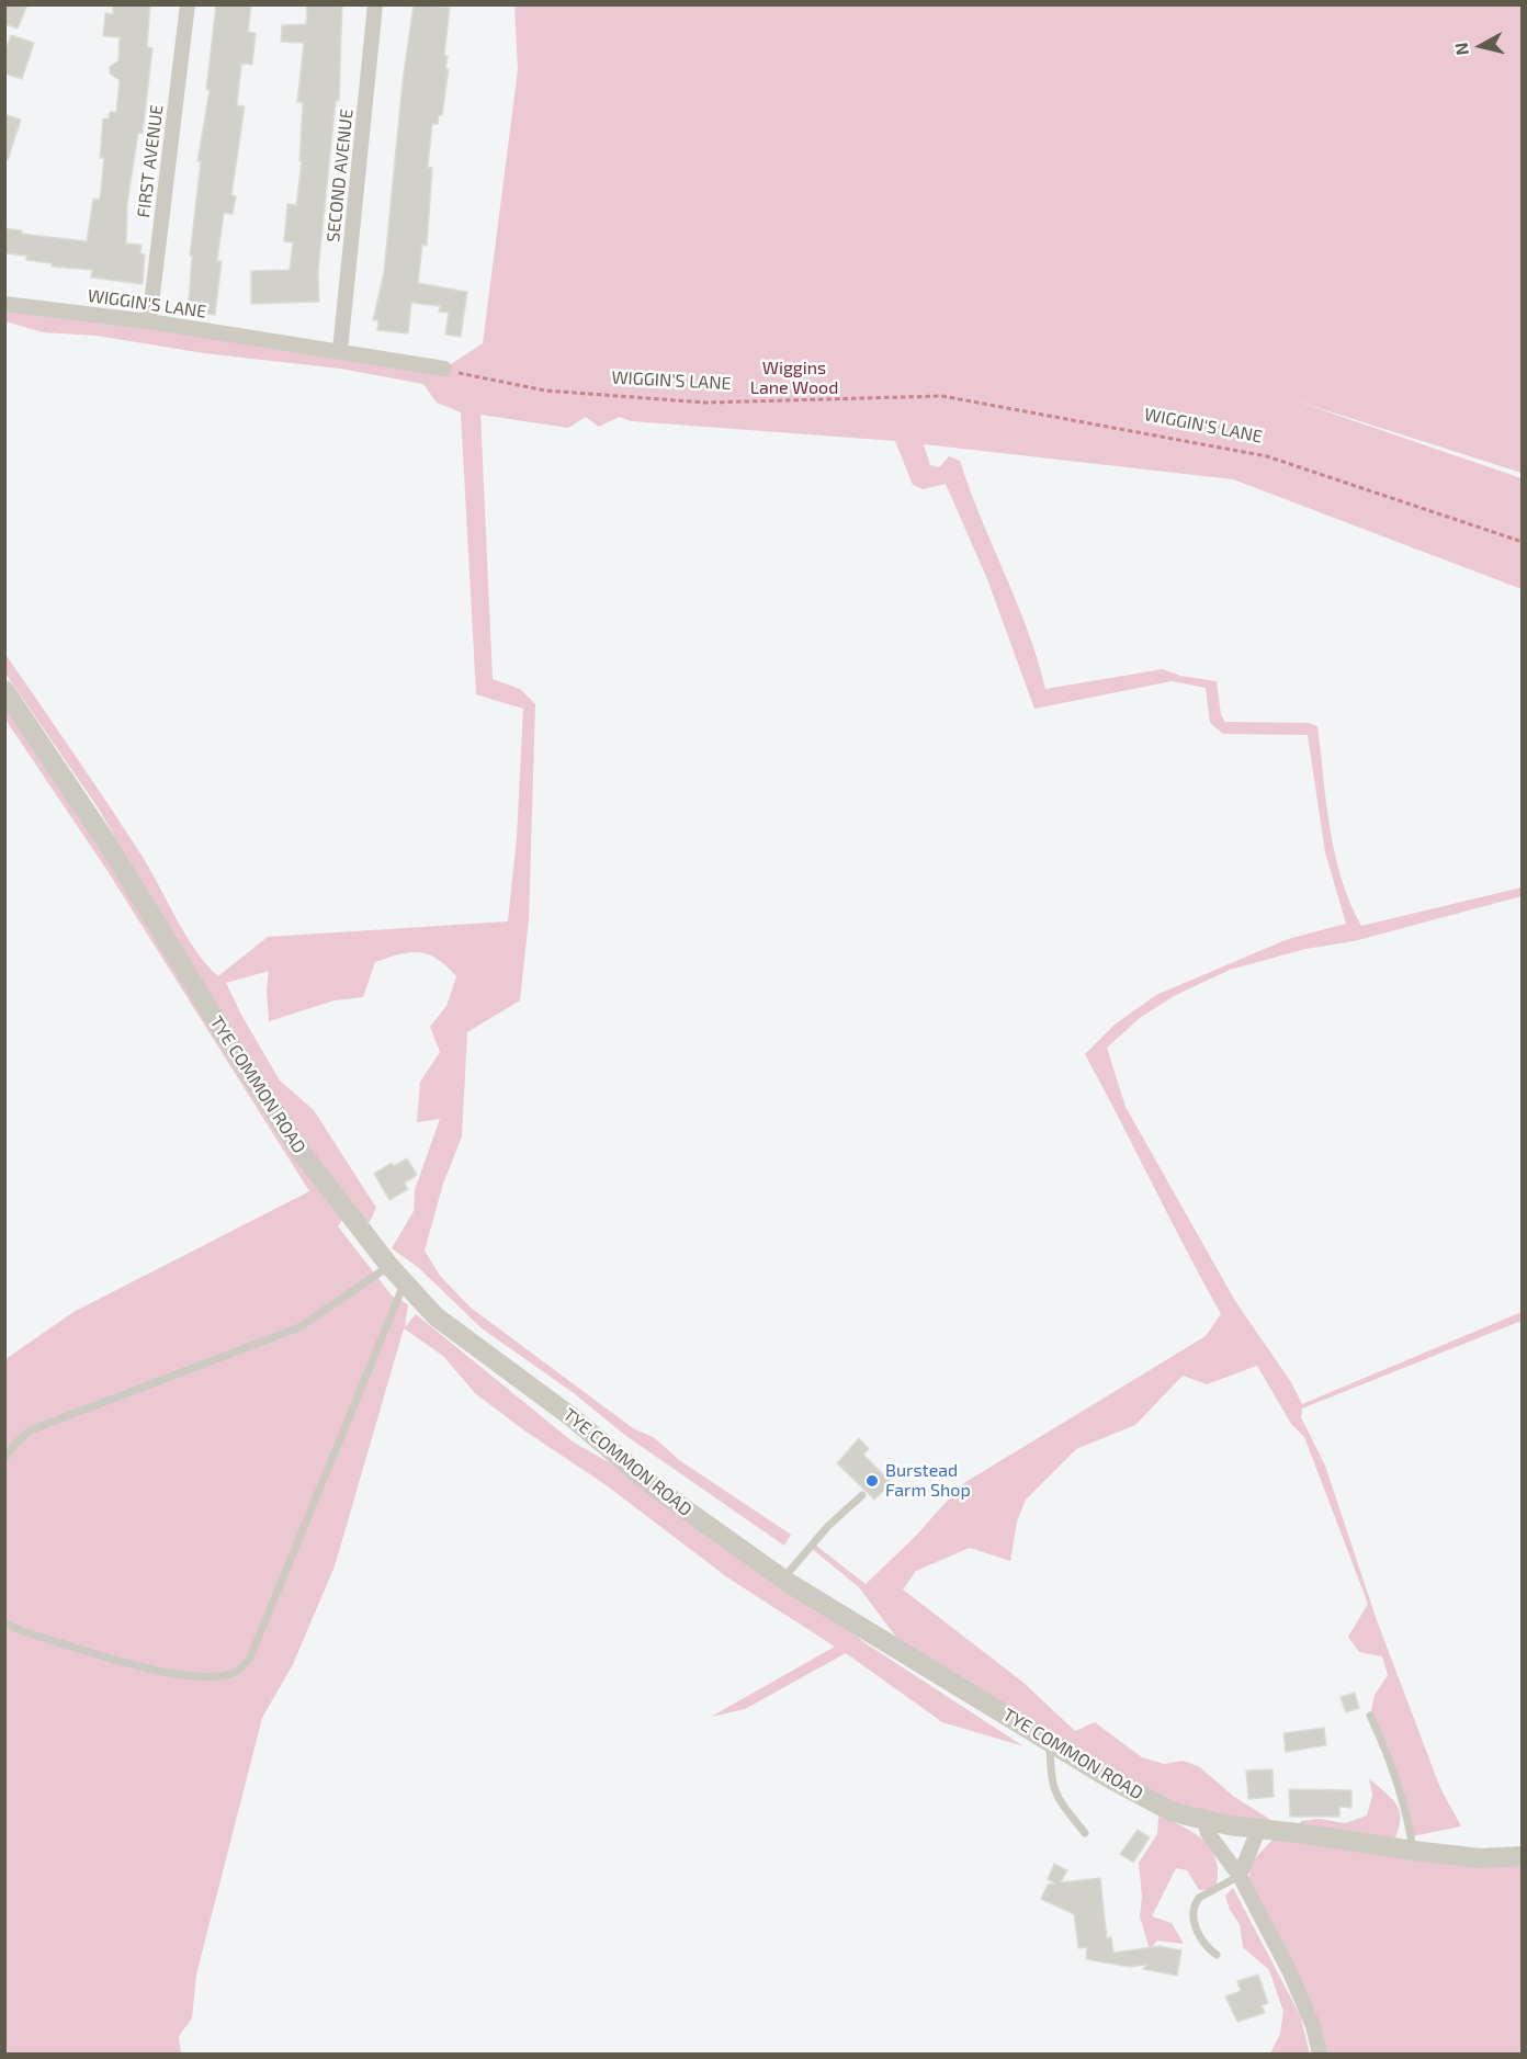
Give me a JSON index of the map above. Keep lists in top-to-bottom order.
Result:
{
  "streets": {
    "street": [
      "FIRST AVENUE",
      "SECOND AVENUE",
      "WIGGIN'S LANE",
      "TYE COMMON ROAD"
    ]
  },
  "crossings": [
    ["FIRST AVENUE", "WIGGIN'S LANE"],
    ["SECOND AVENUE", "WIGGIN'S LANE"]
  ],
  "parks": ["Wiggins Lane Wood"],
  "places": ["Burstead Farm Shop"],
  "north": "left"
}
